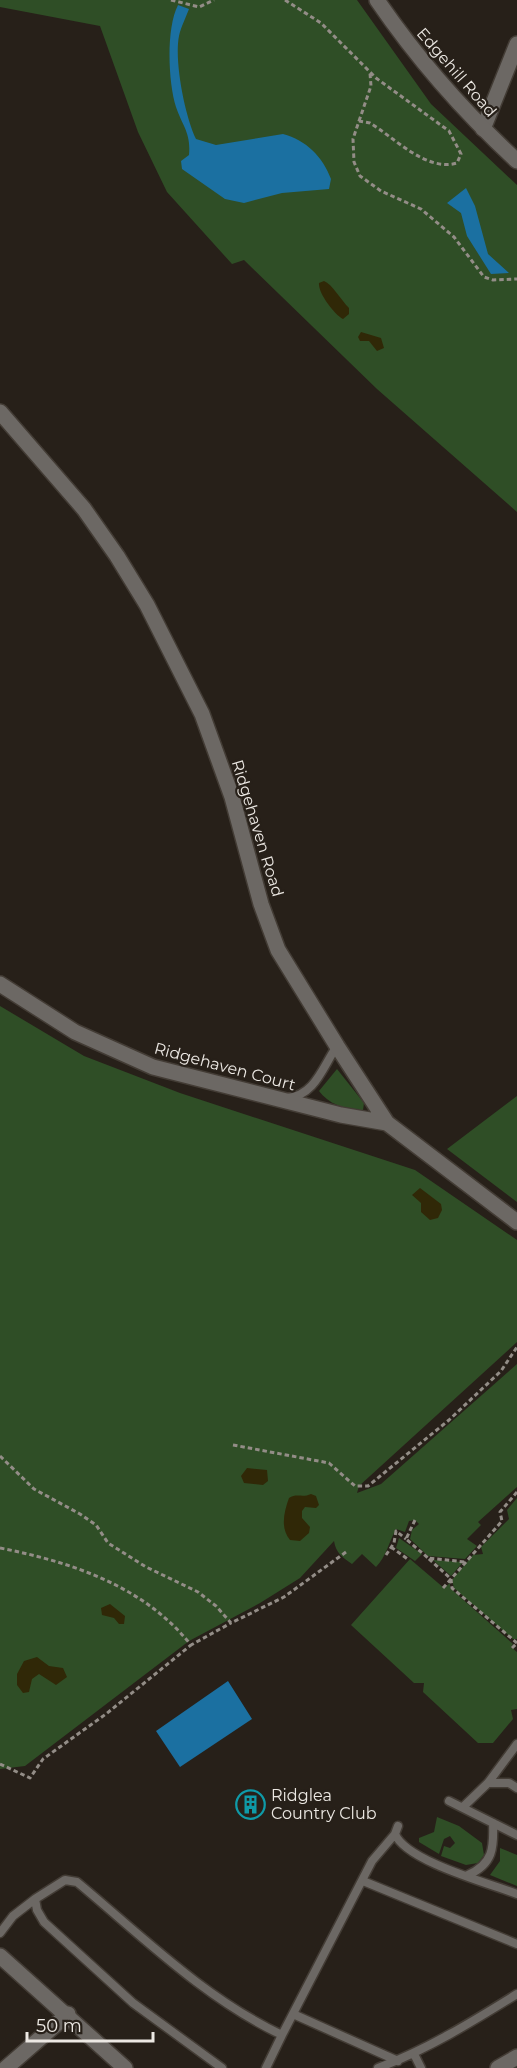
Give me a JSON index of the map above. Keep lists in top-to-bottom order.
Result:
{
  "streets": {
    "street": ["Edgehill Road", "Ridgehaven Road", "Ridgehaven Court"]
  },
  "crossings": [
    ["Ridgehaven Road", "Ridgehaven Court"]
  ],
  "places": {
    "building": ["Ridglea Country Club"]
  },
  "scale_bar": "50 m"
}
